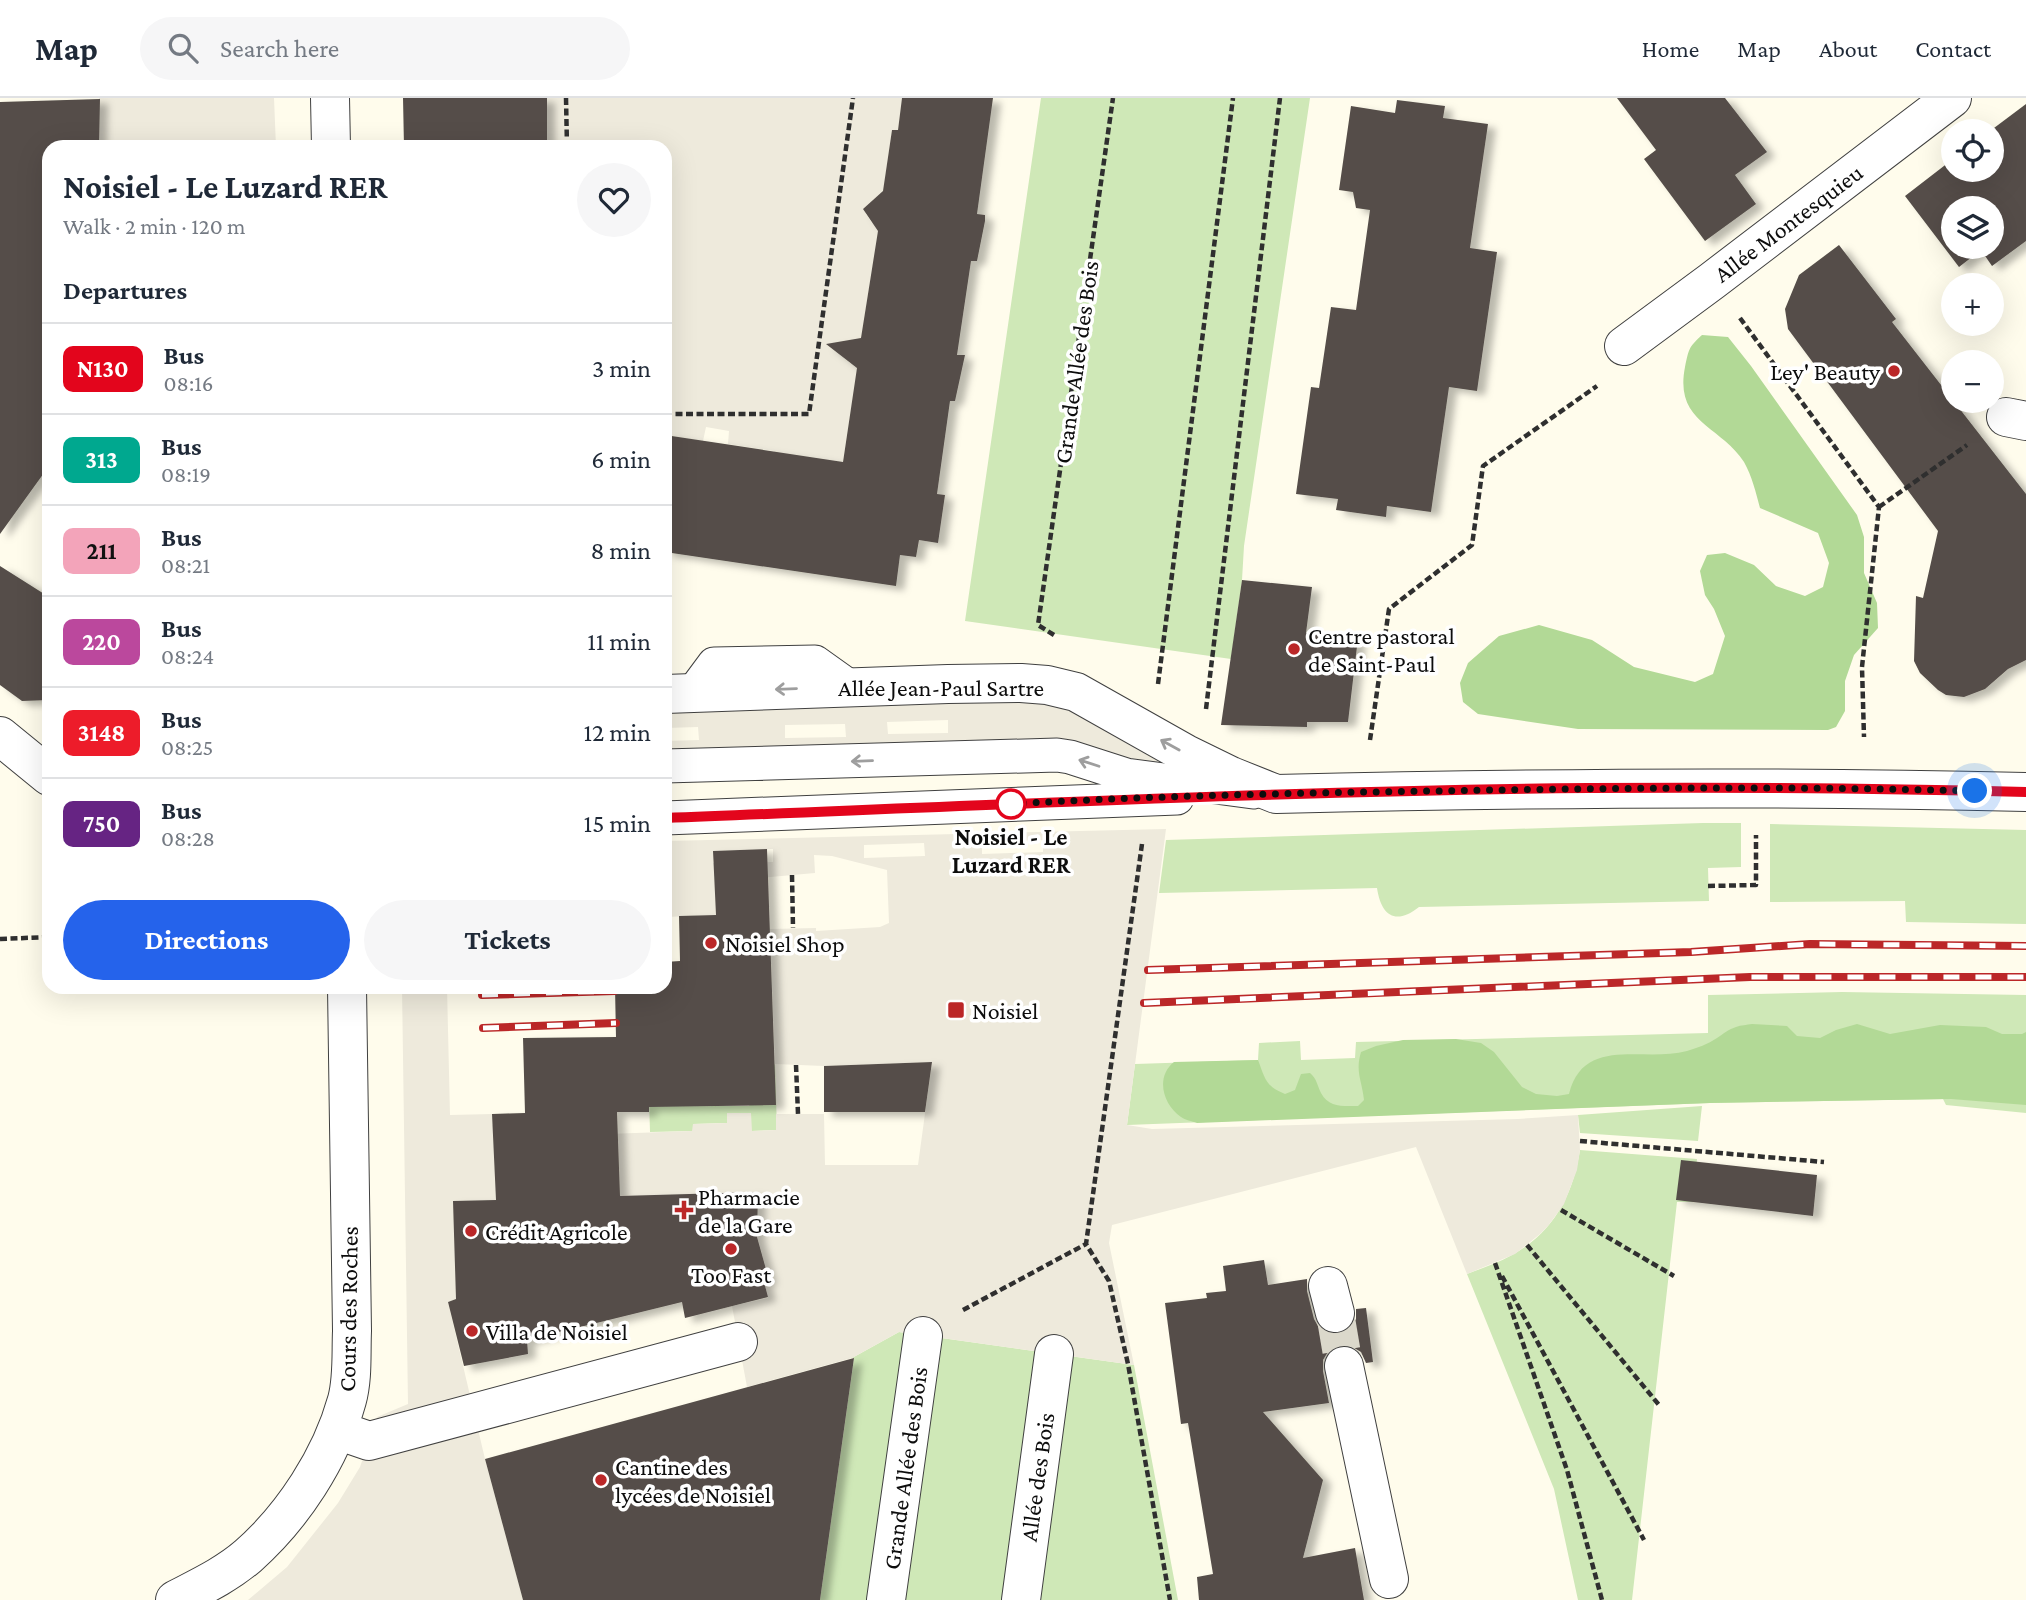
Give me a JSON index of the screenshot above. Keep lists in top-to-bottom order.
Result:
{
  "streets": {
    "street": [
      "Allée Montesquieu",
      "Grande Allée des Bois",
      "Allée Jean-Paul Sartre",
      "Cours des Roches",
      "Allée des Bois"
    ]
  },
  "places": {
    "other": [
      "Ley' Beauty",
      "Centre pastoral de Saint-Paul",
      "Noisiel - Le Luzard RER",
      "Noisiel Shop",
      "Crédit Agricole",
      "Too Fast",
      "Villa de Noisiel",
      "Cantine des lycées de Noisiel"
    ],
    "transit": ["Noisiel"],
    "health": ["Pharmacie de la Gare"]
  },
  "lines": ["bus line N130"],
  "page": {
    "header": "Map",
    "search": "Search here",
    "nav": [
      "Home",
      "Map",
      "About",
      "Contact"
    ],
    "map_buttons": ["+", "−"],
    "heading": [
      ["Noisiel - Le Luzard RER", "Walk · 2 min · 120 m"],
      "Departures"
    ],
    "list": [
      {
        "mark": "N130",
        "name": "Bus",
        "note": "08:16",
        "value": "3 min"
      },
      {
        "mark": "313",
        "name": "Bus",
        "note": "08:19",
        "value": "6 min"
      },
      {
        "mark": "211",
        "name": "Bus",
        "note": "08:21",
        "value": "8 min"
      },
      {
        "mark": "220",
        "name": "Bus",
        "note": "08:24",
        "value": "11 min"
      },
      {
        "mark": "3148",
        "name": "Bus",
        "note": "08:25",
        "value": "12 min"
      },
      {
        "mark": "750",
        "name": "Bus",
        "note": "08:28",
        "value": "15 min"
      }
    ],
    "buttons": ["Directions", "Tickets"]
  }
}
